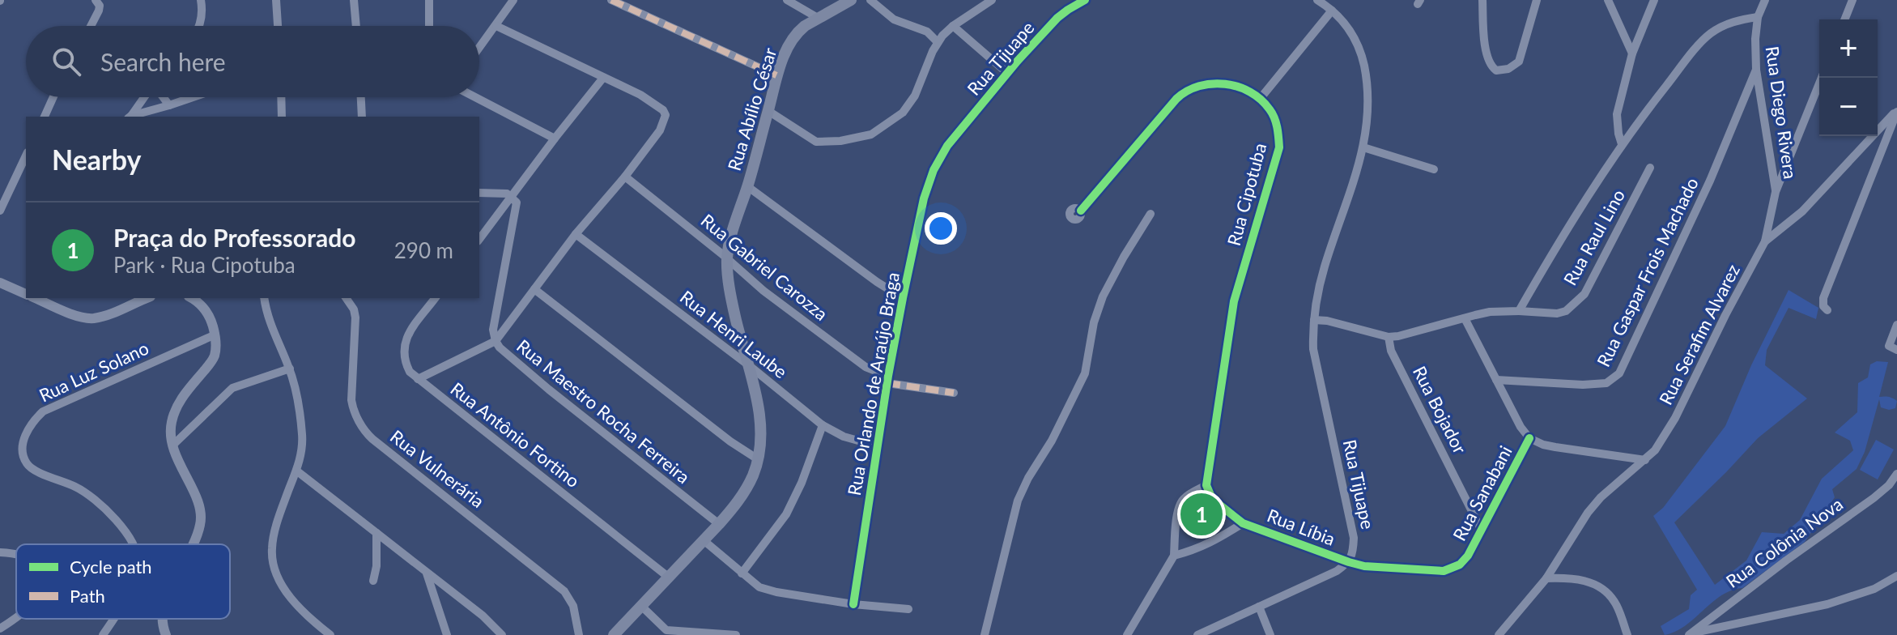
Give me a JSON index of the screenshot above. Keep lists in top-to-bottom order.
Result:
{
  "streets": {
    "main road": ["Rua Abílio César"],
    "street": [
      "Rua Tijuape",
      "Rua Diego Rivera",
      "Rua Cipotuba",
      "Rua Raul Lino",
      "Rua Gabriel Carozza",
      "Rua Gaspar Frois Machado",
      "Rua Henri Laube",
      "Rua Serafim Alvarez",
      "Rua Luz Solano",
      "Rua Orlando de Araújo Braga",
      "Rua Bojador",
      "Rua Maestro Rocha Ferreira",
      "Rua Antônio Fortino",
      "Rua Vulnerária",
      "Rua Sanabani",
      "Rua Líbia",
      "Rua Colônia Nova"
    ]
  },
  "crossings": [
    ["Rua Tijuape", "Rua Orlando de Araújo Braga"],
    ["Rua Tijuape", "Rua Sanabani"],
    ["Rua Tijuape", "Rua Líbia"],
    ["Rua Abílio César", "Rua Gabriel Carozza"],
    ["Rua Diego Rivera", "Rua Gaspar Frois Machado"],
    ["Rua Diego Rivera", "Rua Serafim Alvarez"],
    ["Rua Raul Lino", "Rua Bojador"],
    ["Rua Gabriel Carozza", "Rua Orlando de Araújo Braga"],
    ["Rua Henri Laube", "Rua Orlando de Araújo Braga"],
    ["Rua Bojador", "Rua Sanabani"],
    ["Rua Sanabani", "Rua Líbia"]
  ],
  "legend": ["Cycle path", "Path"],
  "page": {
    "map_buttons": ["+", "−"],
    "search": "Search here",
    "heading": "Nearby",
    "list": [
      {
        "mark": "1",
        "name": "Praça do Professorado",
        "note": "Park · Rua Cipotuba",
        "value": "290 m"
      }
    ],
    "pins": "1"
  }
}
